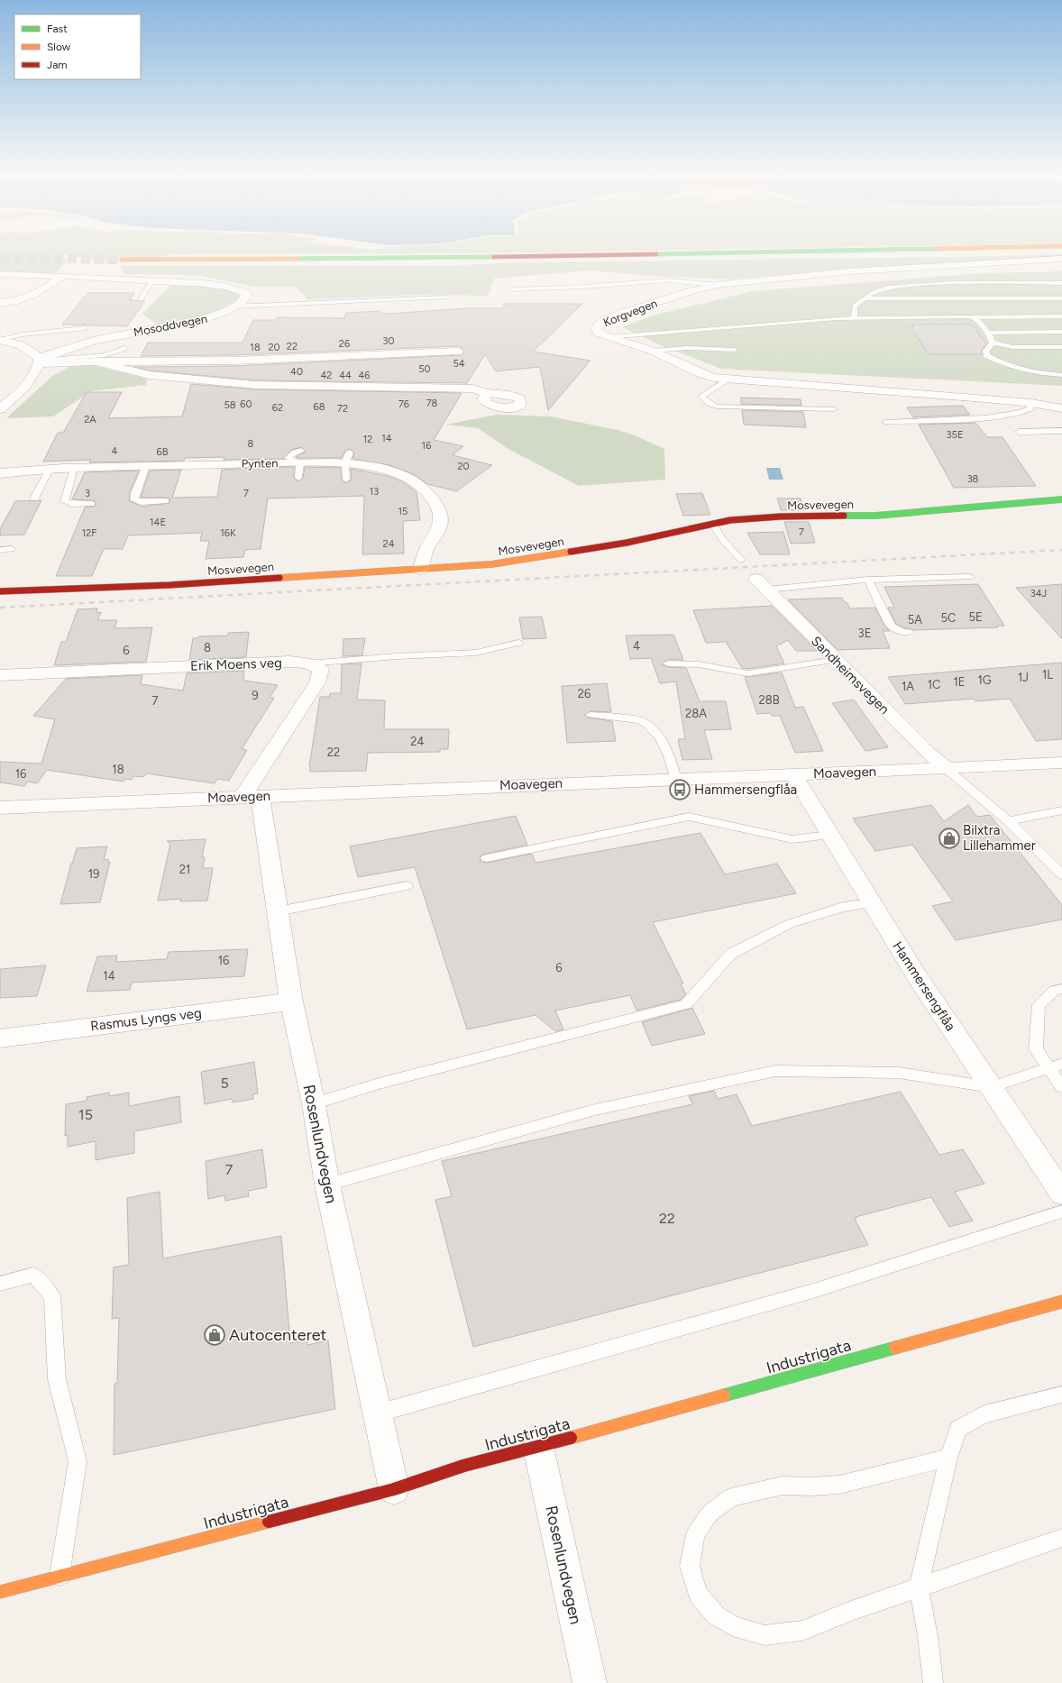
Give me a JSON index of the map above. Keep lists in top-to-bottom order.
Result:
{
  "streets": {
    "main road": ["Mosvevegen", "Industrigata"],
    "street": [
      "Korgvegen",
      "Mosoddvegen",
      "Pynten",
      "Erik Moens veg",
      "Sandheimsvegen",
      "Moavegen",
      "Hammersengflåa",
      "Rasmus Lyngs veg",
      "Rosenlundvegen"
    ]
  },
  "crossings": [
    ["Pynten", "Mosvevegen"],
    ["Sandheimsvegen", "Moavegen"],
    ["Moavegen", "Hammersengflåa"],
    ["Moavegen", "Rosenlundvegen"],
    ["Rasmus Lyngs veg", "Rosenlundvegen"],
    ["Rosenlundvegen", "Industrigata"]
  ],
  "places": {
    "bus stop": ["Hammersengflåa"],
    "shop": ["Bilxtra Lillehammer", "Autocenteret"]
  },
  "house_numbers": [
    "30",
    "26",
    "22",
    "18",
    "20",
    "54",
    "50",
    "40",
    "42",
    "44",
    "46",
    "78",
    "60",
    "76",
    "58",
    "68",
    "62",
    "72",
    "2A",
    "35E",
    "14",
    "12",
    "8",
    "16",
    "4",
    "6B",
    "20",
    "38",
    "13",
    "3",
    "7",
    "15",
    "14E",
    "7",
    "12F",
    "16K",
    "24",
    "34J",
    "5E",
    "5C",
    "5A",
    "3E",
    "4",
    "8",
    "6",
    "1L",
    "1J",
    "1G",
    "1E",
    "1C",
    "1A",
    "26",
    "9",
    "28B",
    "7",
    "28A",
    "24",
    "22",
    "18",
    "16",
    "21",
    "19",
    "16",
    "6",
    "14",
    "5",
    "15",
    "7",
    "22"
  ],
  "legend": ["Fast", "Slow", "Jam"]
}
